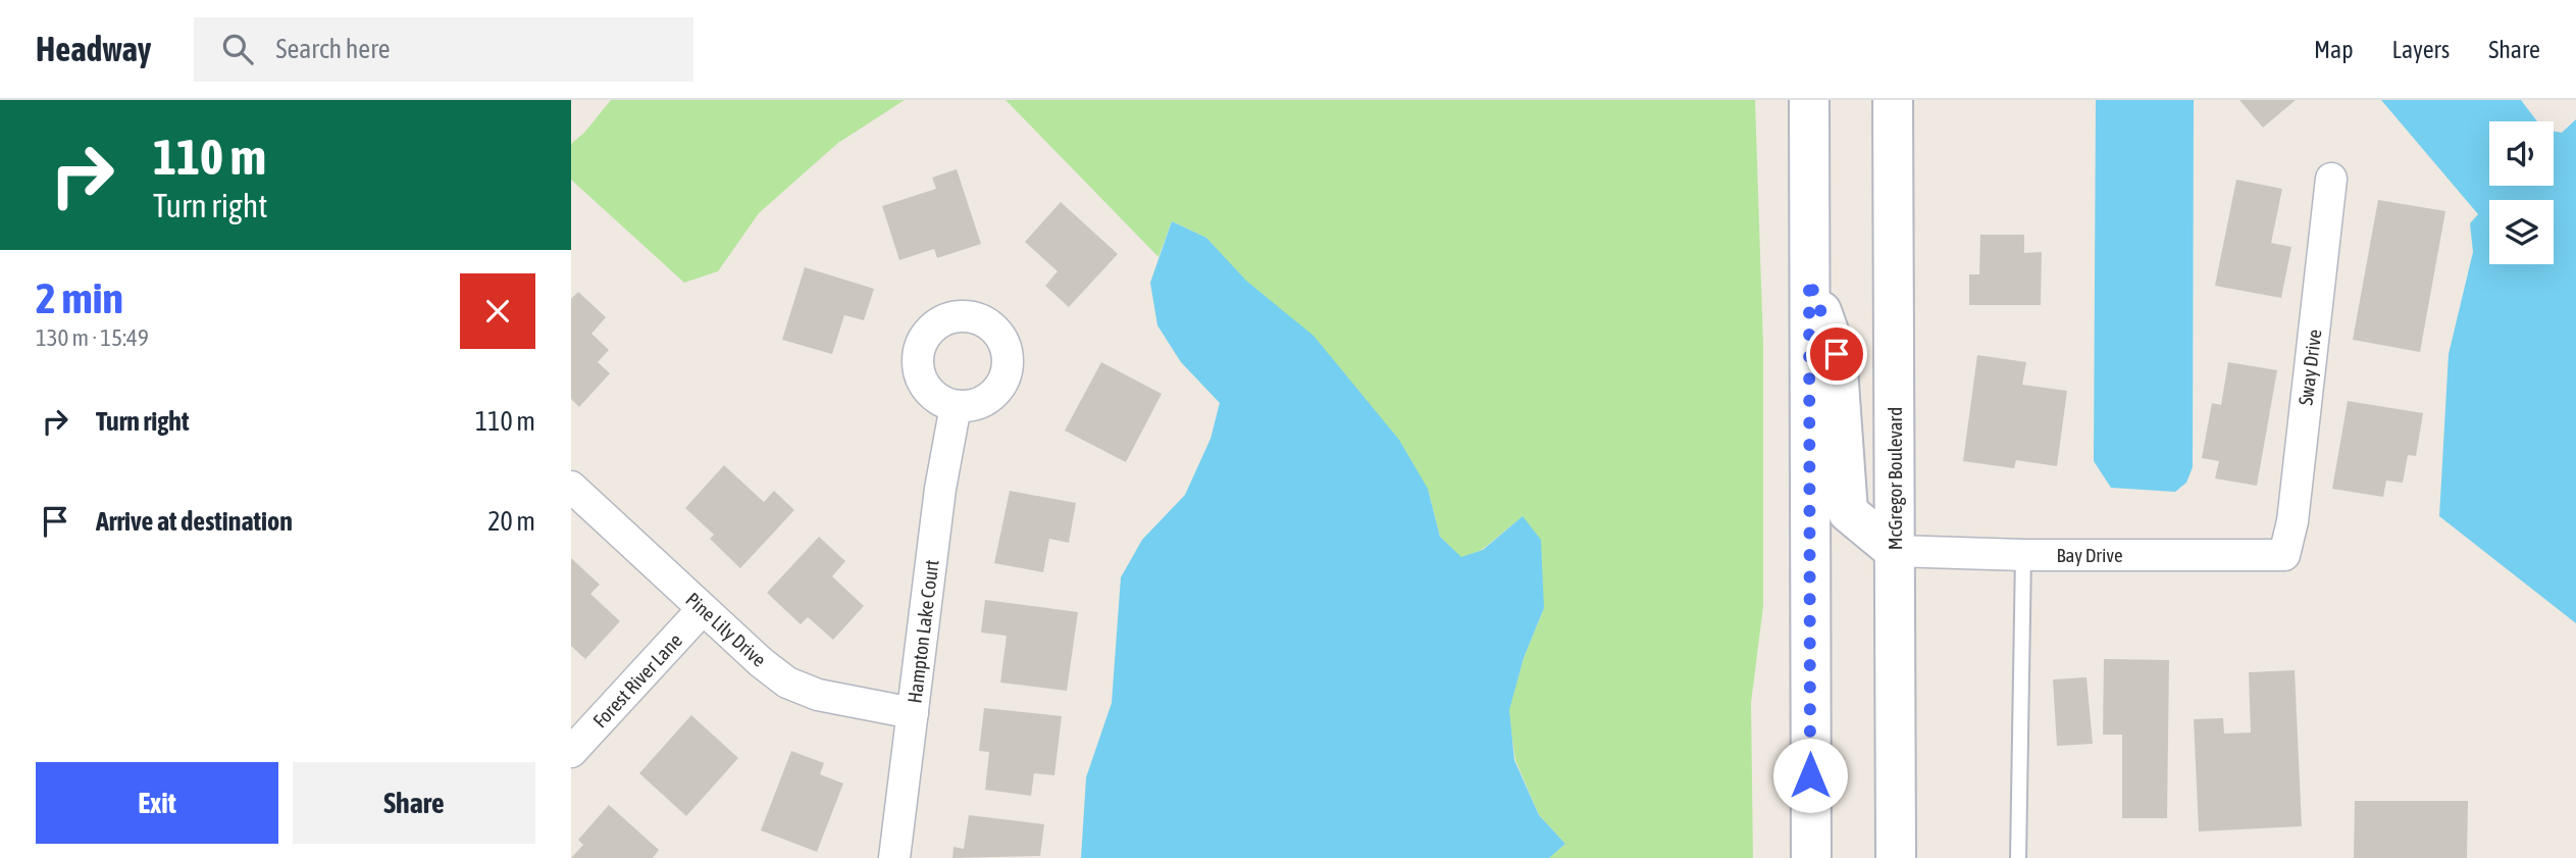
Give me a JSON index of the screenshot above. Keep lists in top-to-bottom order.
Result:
{
  "streets": {
    "main road": ["McGregor Boulevard"],
    "street": [
      "Sway Drive",
      "Bay Drive",
      "Pine Lily Drive",
      "Hampton Lake Court",
      "Forest River Lane"
    ]
  },
  "crossings": [
    ["Sway Drive", "Bay Drive"],
    ["McGregor Boulevard", "Bay Drive"],
    ["Pine Lily Drive", "Hampton Lake Court"],
    ["Pine Lily Drive", "Forest River Lane"]
  ],
  "page": {
    "header": "Headway",
    "search": "Search here",
    "nav": ["Map", "Layers", "Share"],
    "turn": ["110 m", "Turn right"],
    "heading": ["2 min", "130 m · 15:49"],
    "list": [
      {
        "name": "Turn right",
        "value": "110 m"
      },
      {
        "name": "Arrive at destination",
        "value": "20 m"
      }
    ],
    "buttons": ["Exit", "Share"]
  }
}
